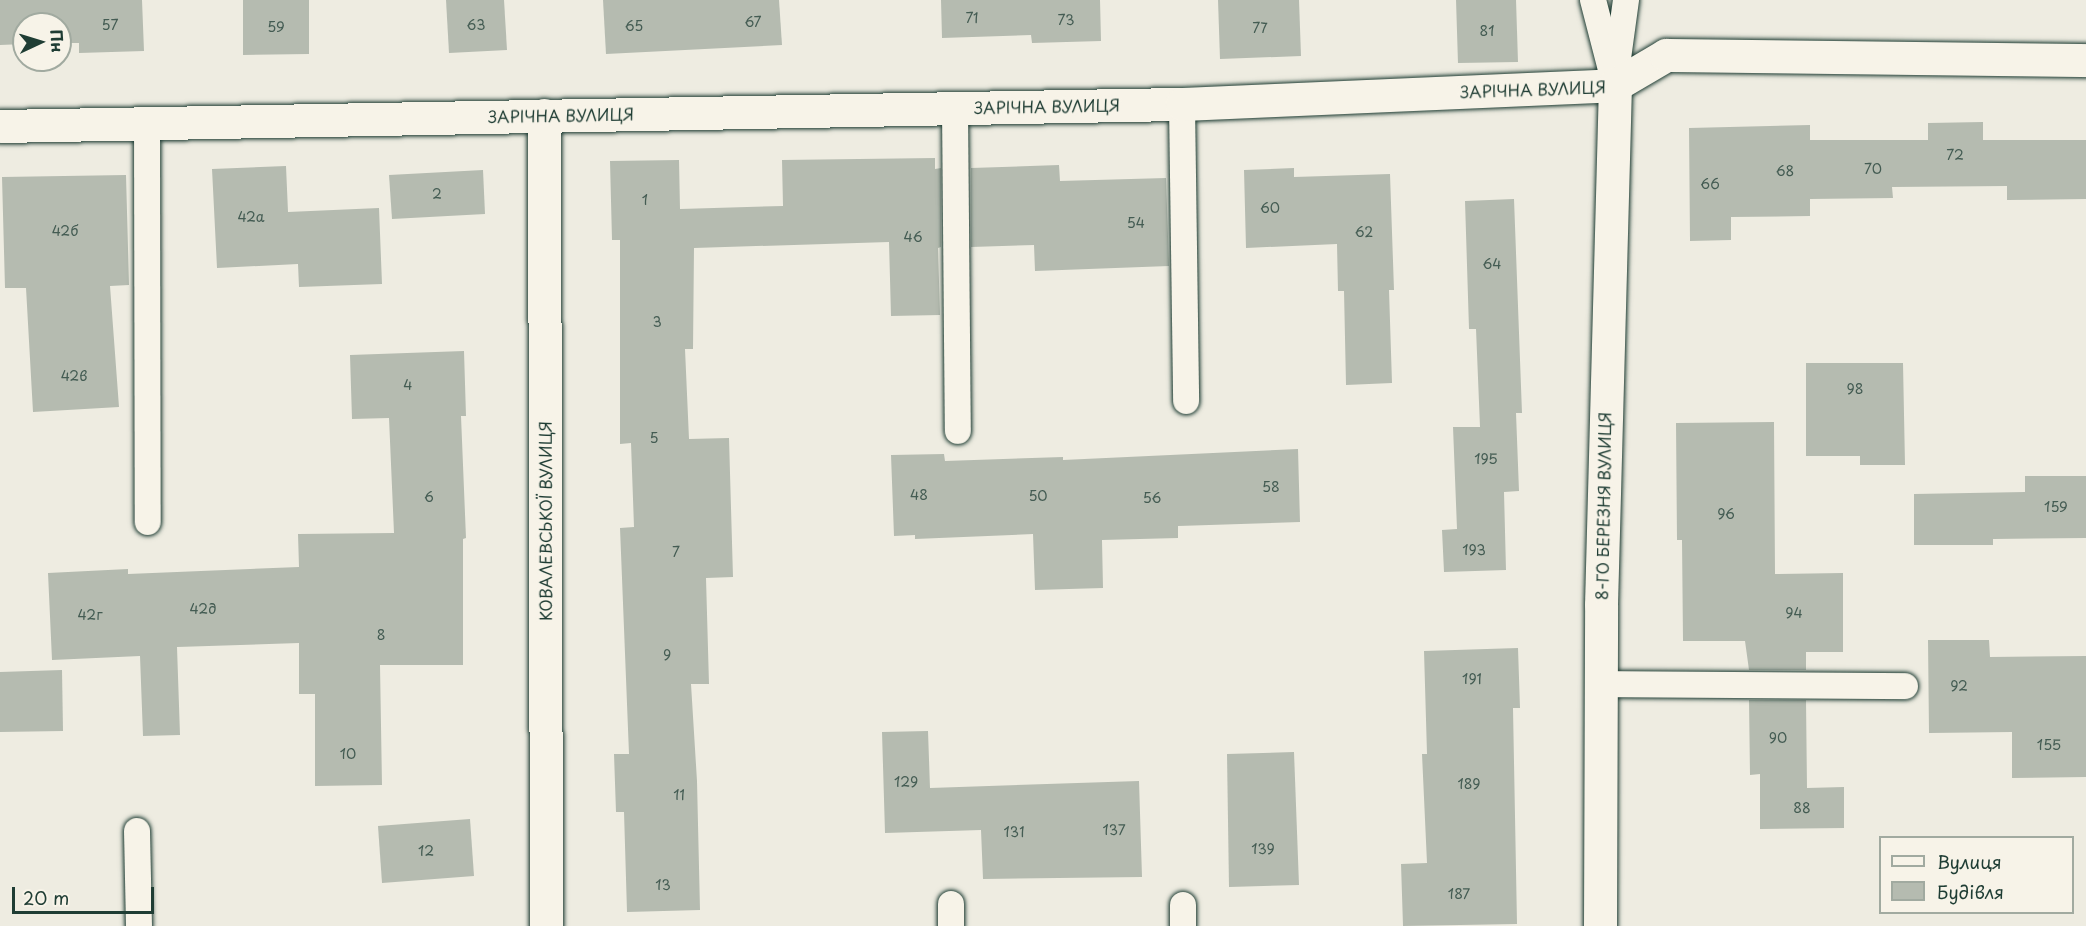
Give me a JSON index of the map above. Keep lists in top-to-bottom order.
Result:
{
  "streets": {
    "street": ["ЗАРІЧНА ВУЛИЦЯ", "8-ГО БЕРЕЗНЯ ВУЛИЦЯ", "КОВАЛЕВСЬКОЇ ВУЛИЦЯ"]
  },
  "crossings": [
    ["ЗАРІЧНА ВУЛИЦЯ", "8-ГО БЕРЕЗНЯ ВУЛИЦЯ"],
    ["ЗАРІЧНА ВУЛИЦЯ", "КОВАЛЕВСЬКОЇ ВУЛИЦЯ"]
  ],
  "house_numbers": [
    "71",
    "73",
    "67",
    "57",
    "63",
    "65",
    "59",
    "77",
    "81",
    "72",
    "70",
    "68",
    "66",
    "2",
    "1",
    "60",
    "42а",
    "54",
    "42б",
    "62",
    "46",
    "64",
    "3",
    "42в",
    "4",
    "98",
    "5",
    "195",
    "58",
    "48",
    "50",
    "6",
    "56",
    "159",
    "96",
    "193",
    "7",
    "42д",
    "94",
    "42г",
    "8",
    "9",
    "191",
    "92",
    "90",
    "155",
    "10",
    "129",
    "189",
    "11",
    "88",
    "137",
    "131",
    "139",
    "12",
    "13",
    "187"
  ],
  "legend": ["Вулиця", "Будівля"],
  "scale_bar": "20 m",
  "north": "right"
}
